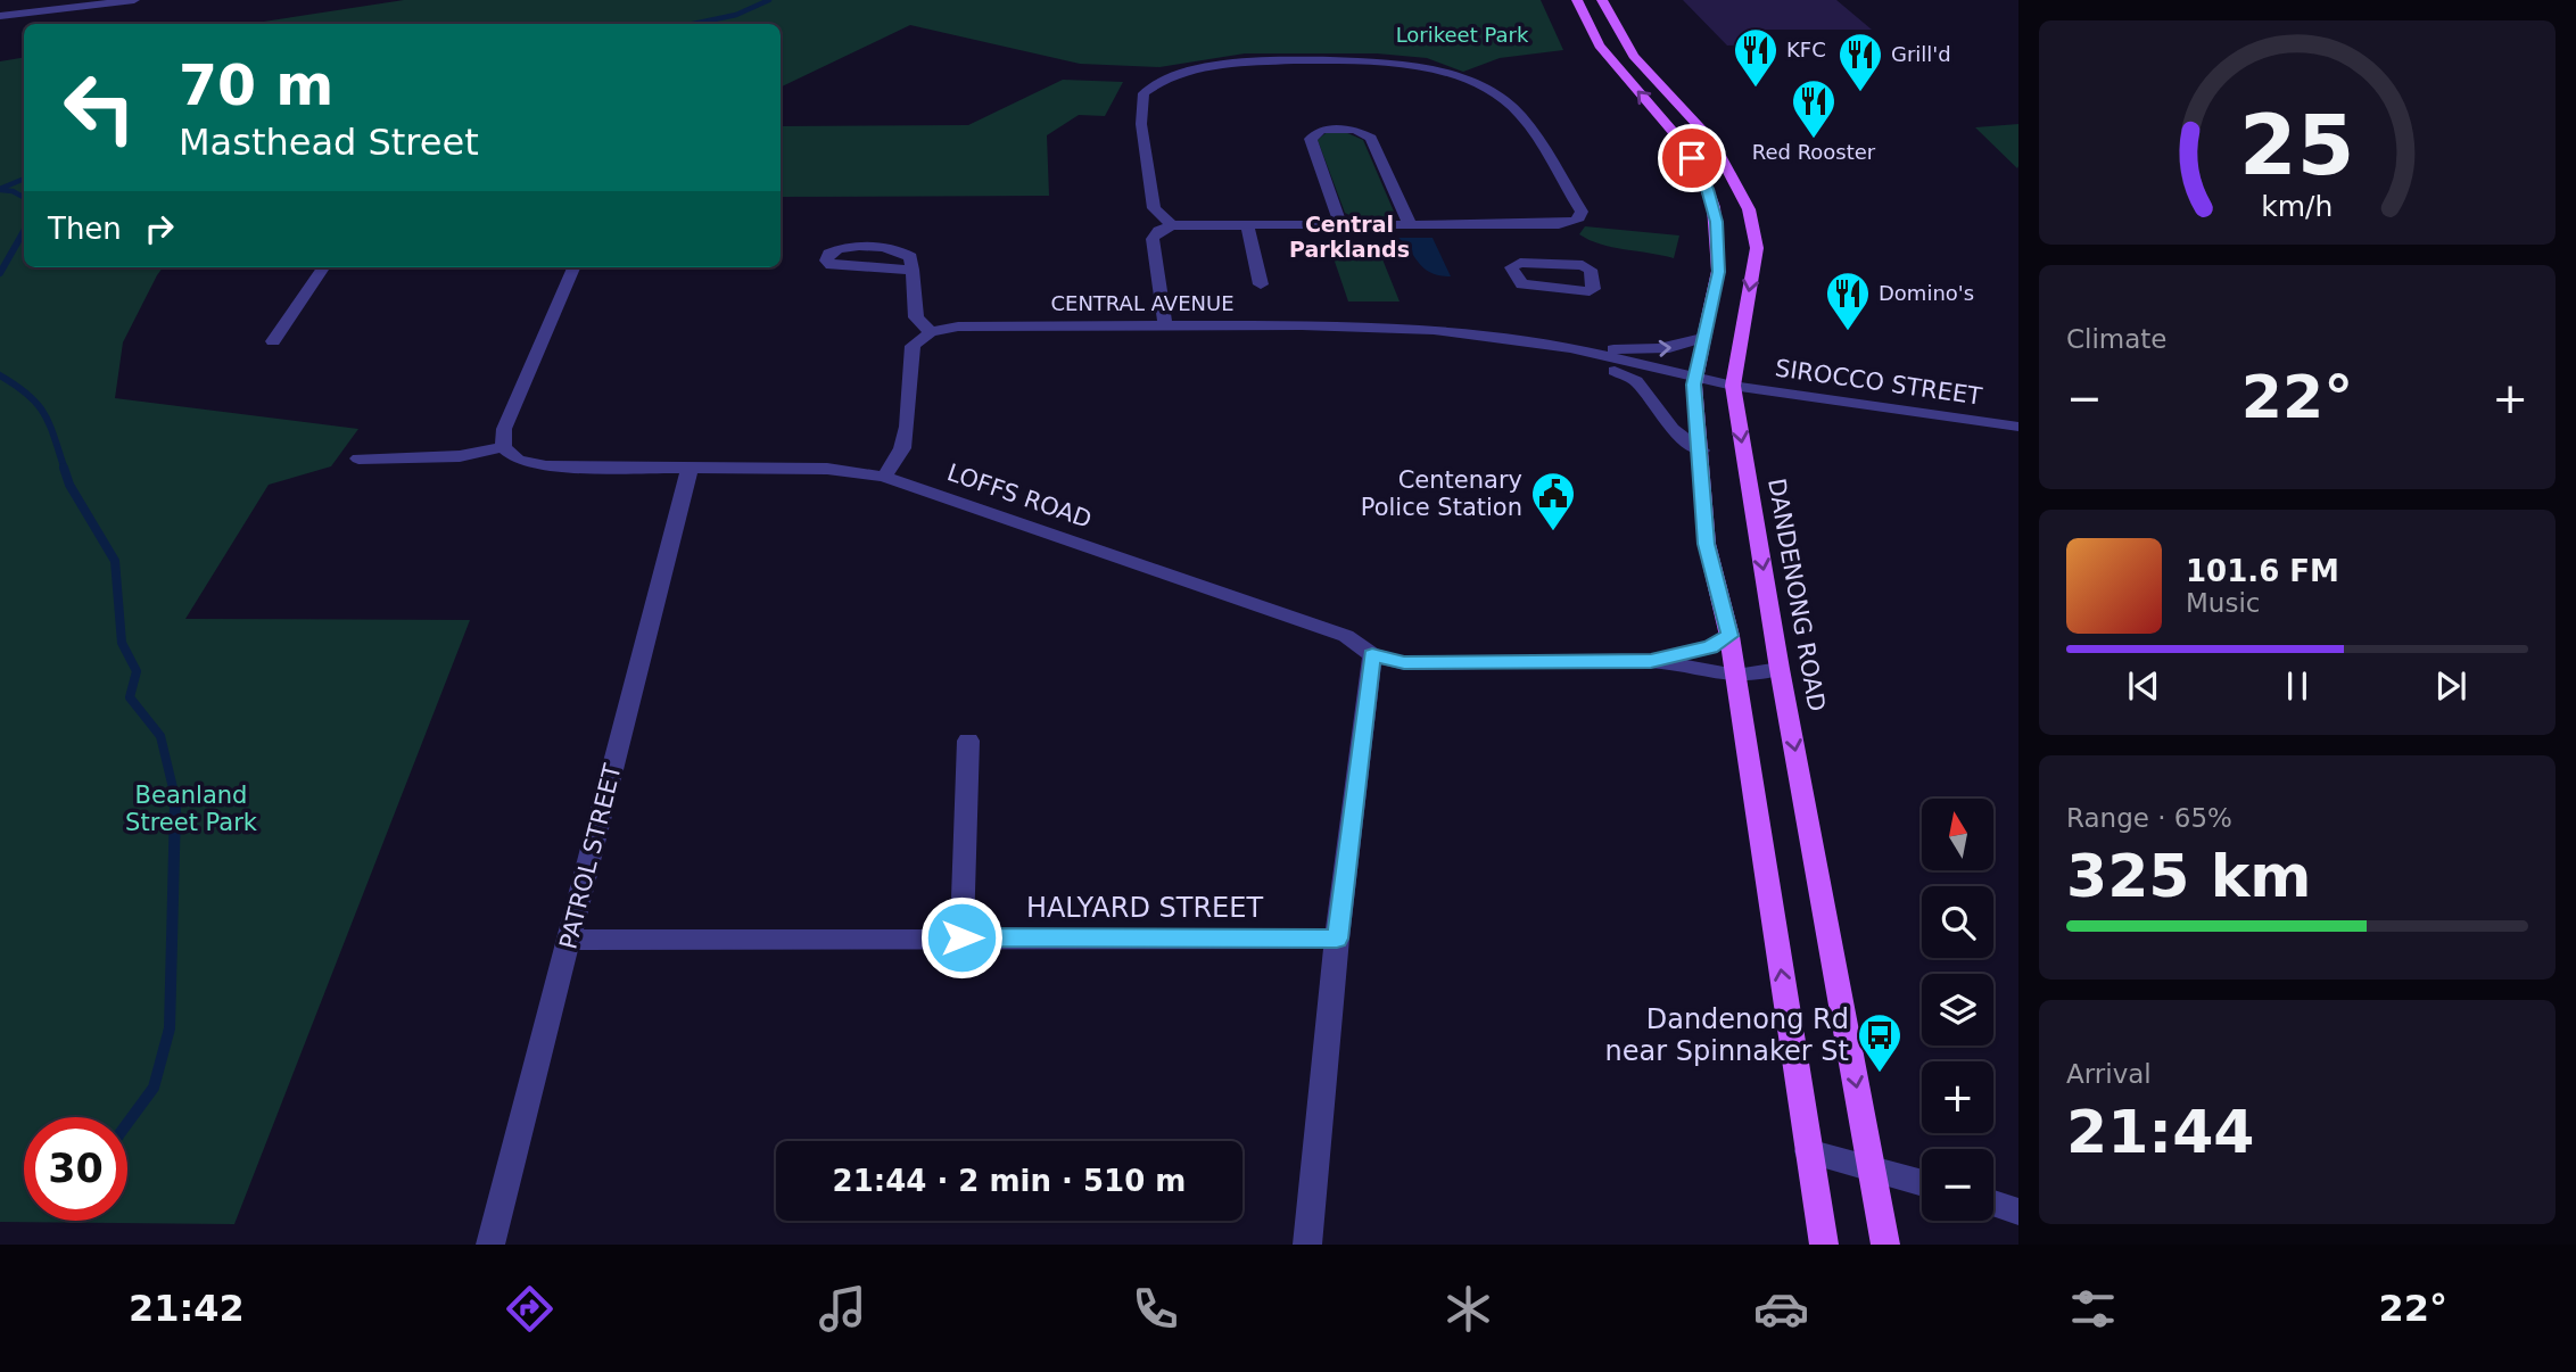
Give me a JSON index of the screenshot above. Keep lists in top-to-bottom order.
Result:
{
  "streets": {
    "main road": ["DANDENONG ROAD"],
    "street": [
      "CENTRAL AVENUE",
      "SIROCCO STREET",
      "LOFFS ROAD",
      "PATROL STREET",
      "HALYARD STREET"
    ]
  },
  "crossings": [
    ["CENTRAL AVENUE", "SIROCCO STREET"],
    ["CENTRAL AVENUE", "DANDENONG ROAD"],
    ["SIROCCO STREET", "DANDENONG ROAD"],
    ["LOFFS ROAD", "DANDENONG ROAD"],
    ["LOFFS ROAD", "PATROL STREET"],
    ["PATROL STREET", "HALYARD STREET"]
  ],
  "districts": ["Central Parklands"],
  "parks": ["Lorikeet Park", "Beanland Street Park"],
  "places": {
    "restaurant": [
      "KFC",
      "Grill'd",
      "Red Rooster",
      "Domino's"
    ],
    "public building": ["Centenary Police Station"],
    "bus stop": ["Dandenong Rd near Spinnaker St"]
  },
  "north": "top",
  "page": {
    "turn": ["70 m", "Masthead Street"],
    "then": "Then",
    "tile": [
      "Climate",
      ["Range · 65%", "325 km"],
      ["Arrival", "21:44"]
    ],
    "heat": ["−", "22°", "+"],
    "song": ["101.6 FM", "Music"],
    "map_buttons": ["+", "−"],
    "limit": "30",
    "trip": "21:44 · 2 min · 510 m",
    "tabs": ["21:42", "22°"],
    "gauge": ["25", "km/h"]
  }
}
